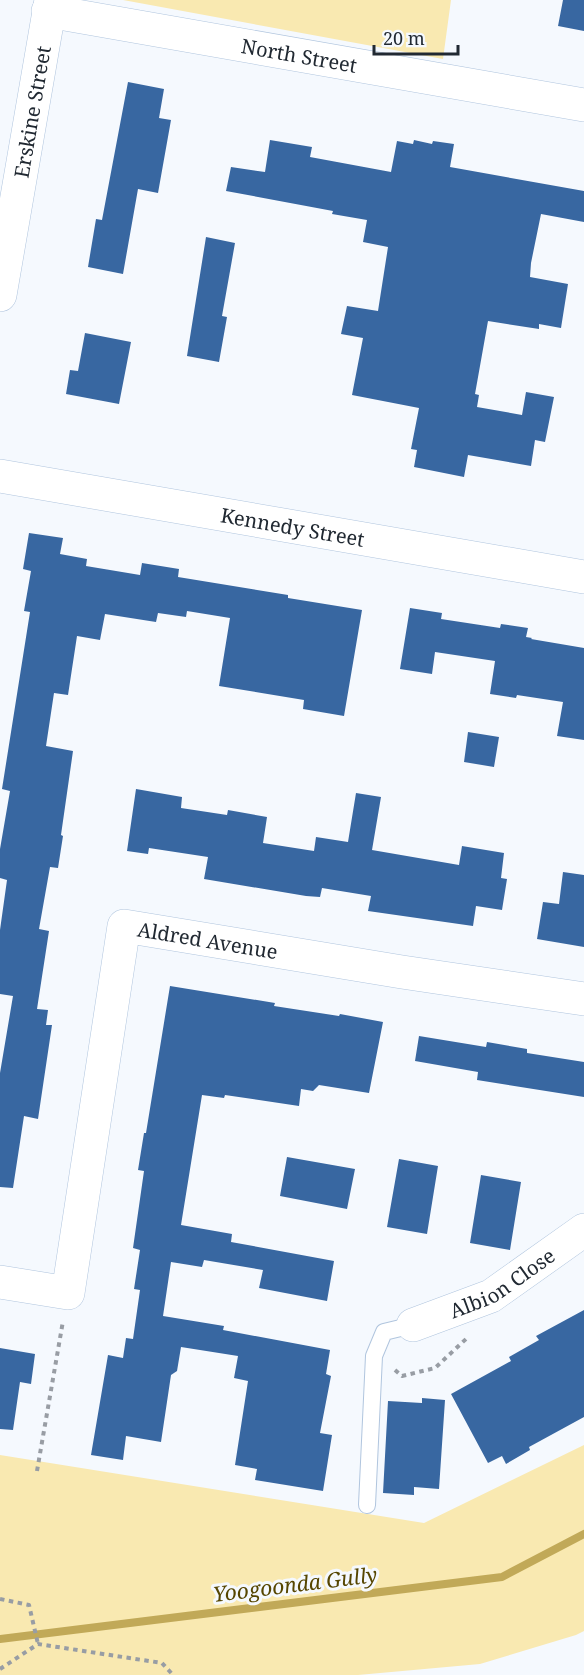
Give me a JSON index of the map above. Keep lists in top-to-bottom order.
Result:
{
  "streets": {
    "street": [
      "North Street",
      "Erskine Street",
      "Kennedy Street",
      "Aldred Avenue",
      "Albion Close"
    ]
  },
  "crossings": [
    ["North Street", "Erskine Street"]
  ],
  "water": ["Yoogoonda Gully"],
  "scale_bar": "20 m"
}
